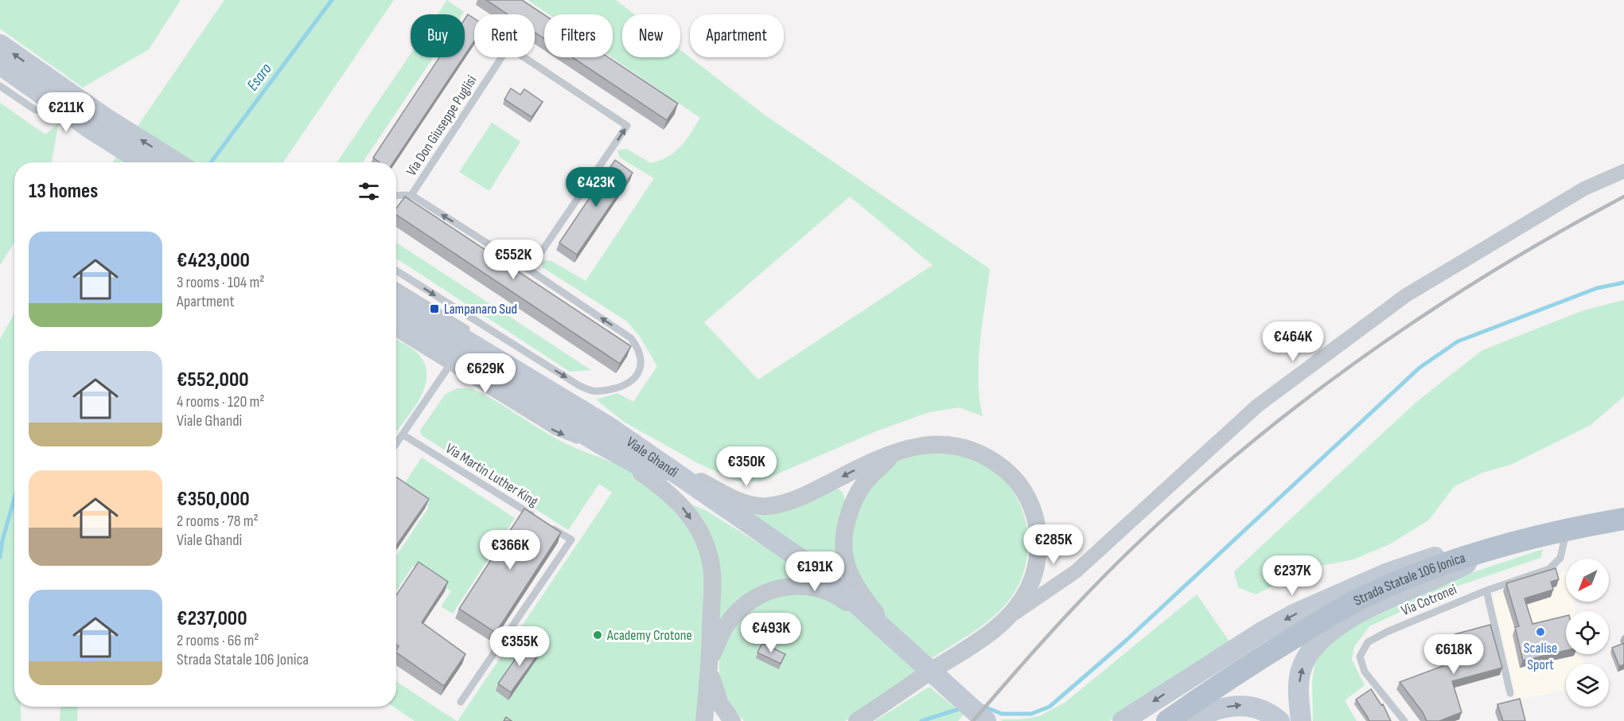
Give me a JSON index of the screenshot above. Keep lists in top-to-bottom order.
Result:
{
  "streets": {
    "main road": ["Viale Ghandi", "Strada Statale 106 Jonica"],
    "lane": ["Via Don Giuseppe Puglisi", "Via Martin Luther King", "Via Cotronei"]
  },
  "crossings": [
    ["Strada Statale 106 Jonica", "Via Cotronei"]
  ],
  "water": ["Esaro"],
  "places": {
    "transit": ["Lampanaro Sud"],
    "other": ["Scalise Sport", "Academy Crotone"]
  },
  "north": "bottom left",
  "page": {
    "chip": [
      "Buy",
      "Rent",
      "Filters",
      "New",
      "Apartment"
    ],
    "price": [
      "€211K",
      "€423K",
      "€552K",
      "€464K",
      "€629K",
      "€350K",
      "€285K",
      "€366K",
      "€191K",
      "€237K",
      "€493K",
      "€355K",
      "€618K"
    ],
    "heading": "13 homes",
    "list": [
      {
        "name": "€423,000",
        "note": "3 rooms · 104 m² · Apartment"
      },
      {
        "name": "€552,000",
        "note": "4 rooms · 120 m² · Viale Ghandi"
      },
      {
        "name": "€350,000",
        "note": "2 rooms · 78 m² · Viale Ghandi"
      },
      {
        "name": "€237,000",
        "note": "2 rooms · 66 m² · Strada Statale 106 Jonica"
      }
    ]
  }
}
